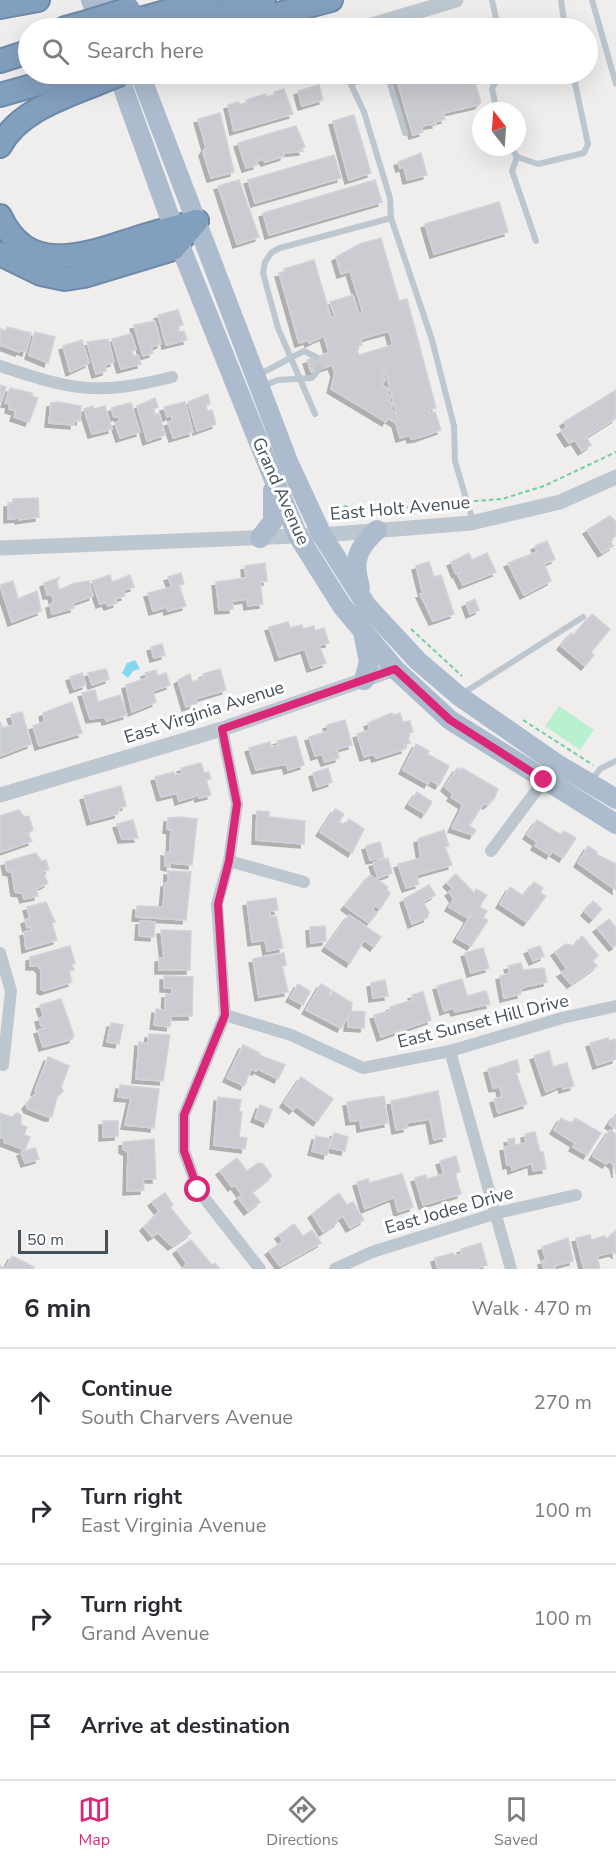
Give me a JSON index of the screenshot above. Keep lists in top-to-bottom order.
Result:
{
  "streets": {
    "main road": ["Grand Avenue"],
    "street": [
      "East Holt Avenue",
      "East Virginia Avenue",
      "East Sunset Hill Drive",
      "East Jodee Drive"
    ]
  },
  "crossings": [
    ["Grand Avenue", "East Holt Avenue"],
    ["Grand Avenue", "East Virginia Avenue"]
  ],
  "scale_bar": "50 m",
  "north": "top",
  "page": {
    "search": "Search here",
    "scale": "50 m",
    "heading": ["6 min", "Walk · 470 m"],
    "list": [
      ["Continue", "South Charvers Avenue", "270 m"],
      ["Turn right", "East Virginia Avenue", "100 m"],
      ["Turn right", "Grand Avenue", "100 m"],
      "Arrive at destination"
    ],
    "nav": ["Map", "Directions", "Saved"]
  }
}
